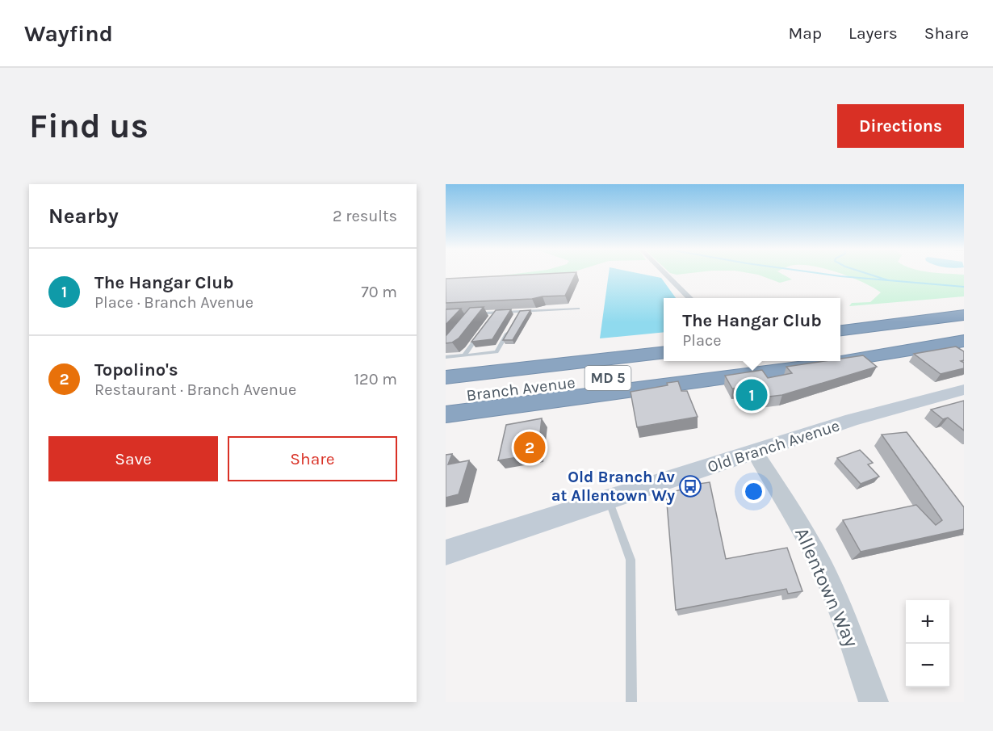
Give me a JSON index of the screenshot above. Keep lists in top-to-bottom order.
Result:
{
  "streets": {
    "highway": ["MD 5", "Branch Avenue"],
    "main road": ["Old Branch Avenue"],
    "street": ["Allentown Way"]
  },
  "crossings": [
    ["Old Branch Avenue", "Allentown Way"]
  ],
  "places": {
    "bus stop": ["Old Branch Av at Allentown Wy"]
  },
  "page": {
    "header": "Wayfind",
    "nav": ["Map", "Layers", "Share"],
    "buttons": [
      "Directions",
      ["Save", "Share"]
    ],
    "title": "Find us",
    "heading": ["Nearby", "2 results"],
    "list": [
      {
        "mark": "1",
        "name": "The Hangar Club",
        "note": "Place · Branch Avenue",
        "value": "70 m"
      },
      {
        "mark": "2",
        "name": "Topolino's",
        "note": "Restaurant · Branch Avenue",
        "value": "120 m"
      }
    ],
    "popup": ["The Hangar Club", "Place"],
    "pins": ["1", "2"],
    "map_buttons": ["+", "−"]
  }
}
